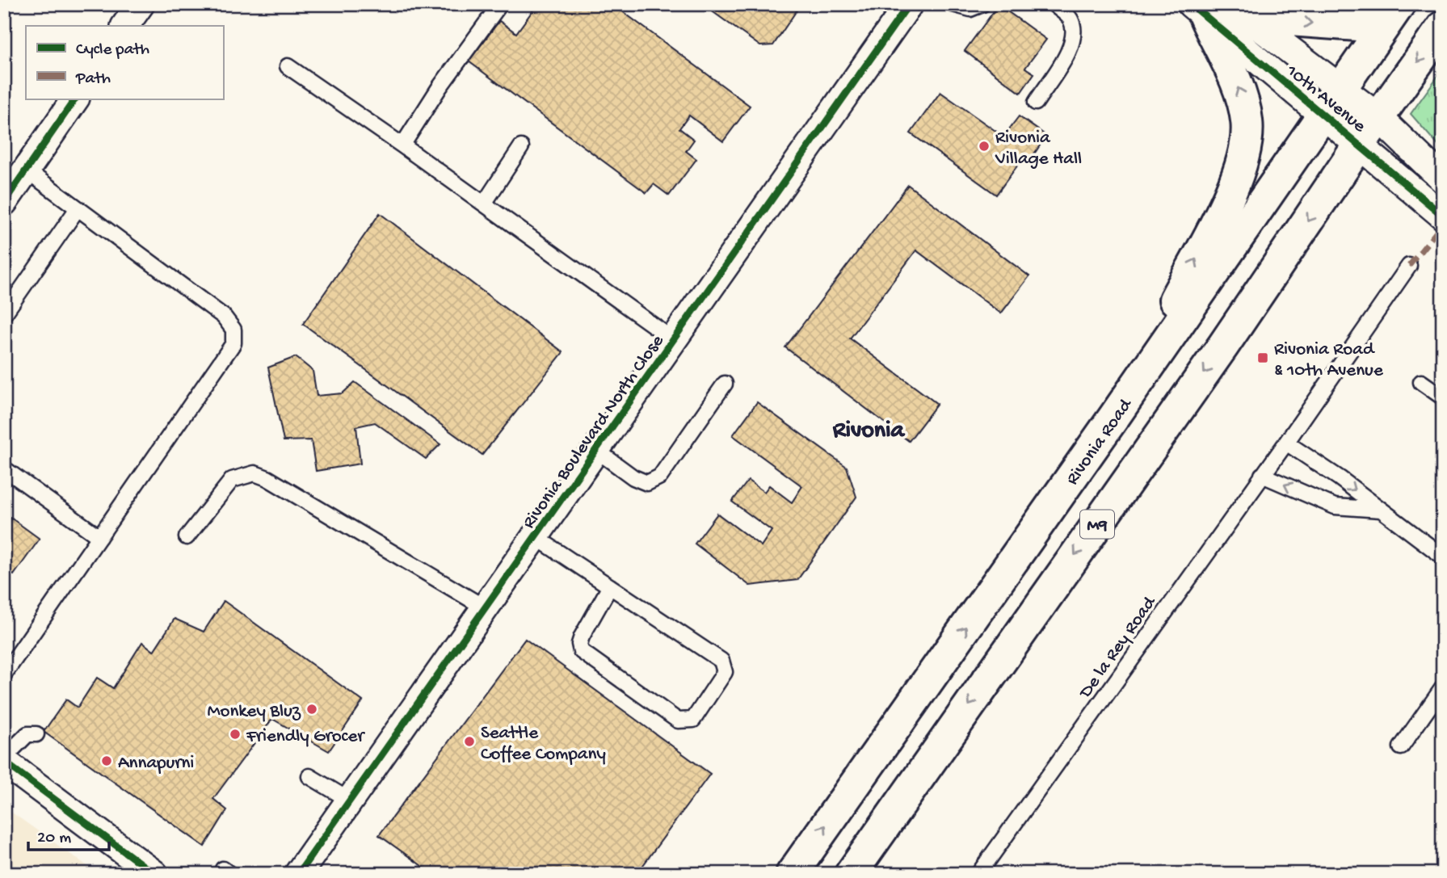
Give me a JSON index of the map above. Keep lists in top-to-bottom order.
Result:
{
  "streets": {
    "main road": ["Rivonia Road", "M9"],
    "street": ["10th Avenue", "Rivonia Boulevard North Close"],
    "lane": ["De la Rey Road"]
  },
  "crossings": [
    ["10th Avenue", "Rivonia Road"],
    ["10th Avenue", "M9"]
  ],
  "districts": ["Rivonia"],
  "places": {
    "other": [
      "Rivonia Village Hall",
      "Monkey Bluz",
      "Friendly Grocer",
      "Seattle Coffee Company",
      "Annapurni"
    ],
    "transit": ["Rivonia Road & 10th Avenue"]
  },
  "legend": ["Cycle path", "Path"],
  "scale_bar": "20 m"
}
